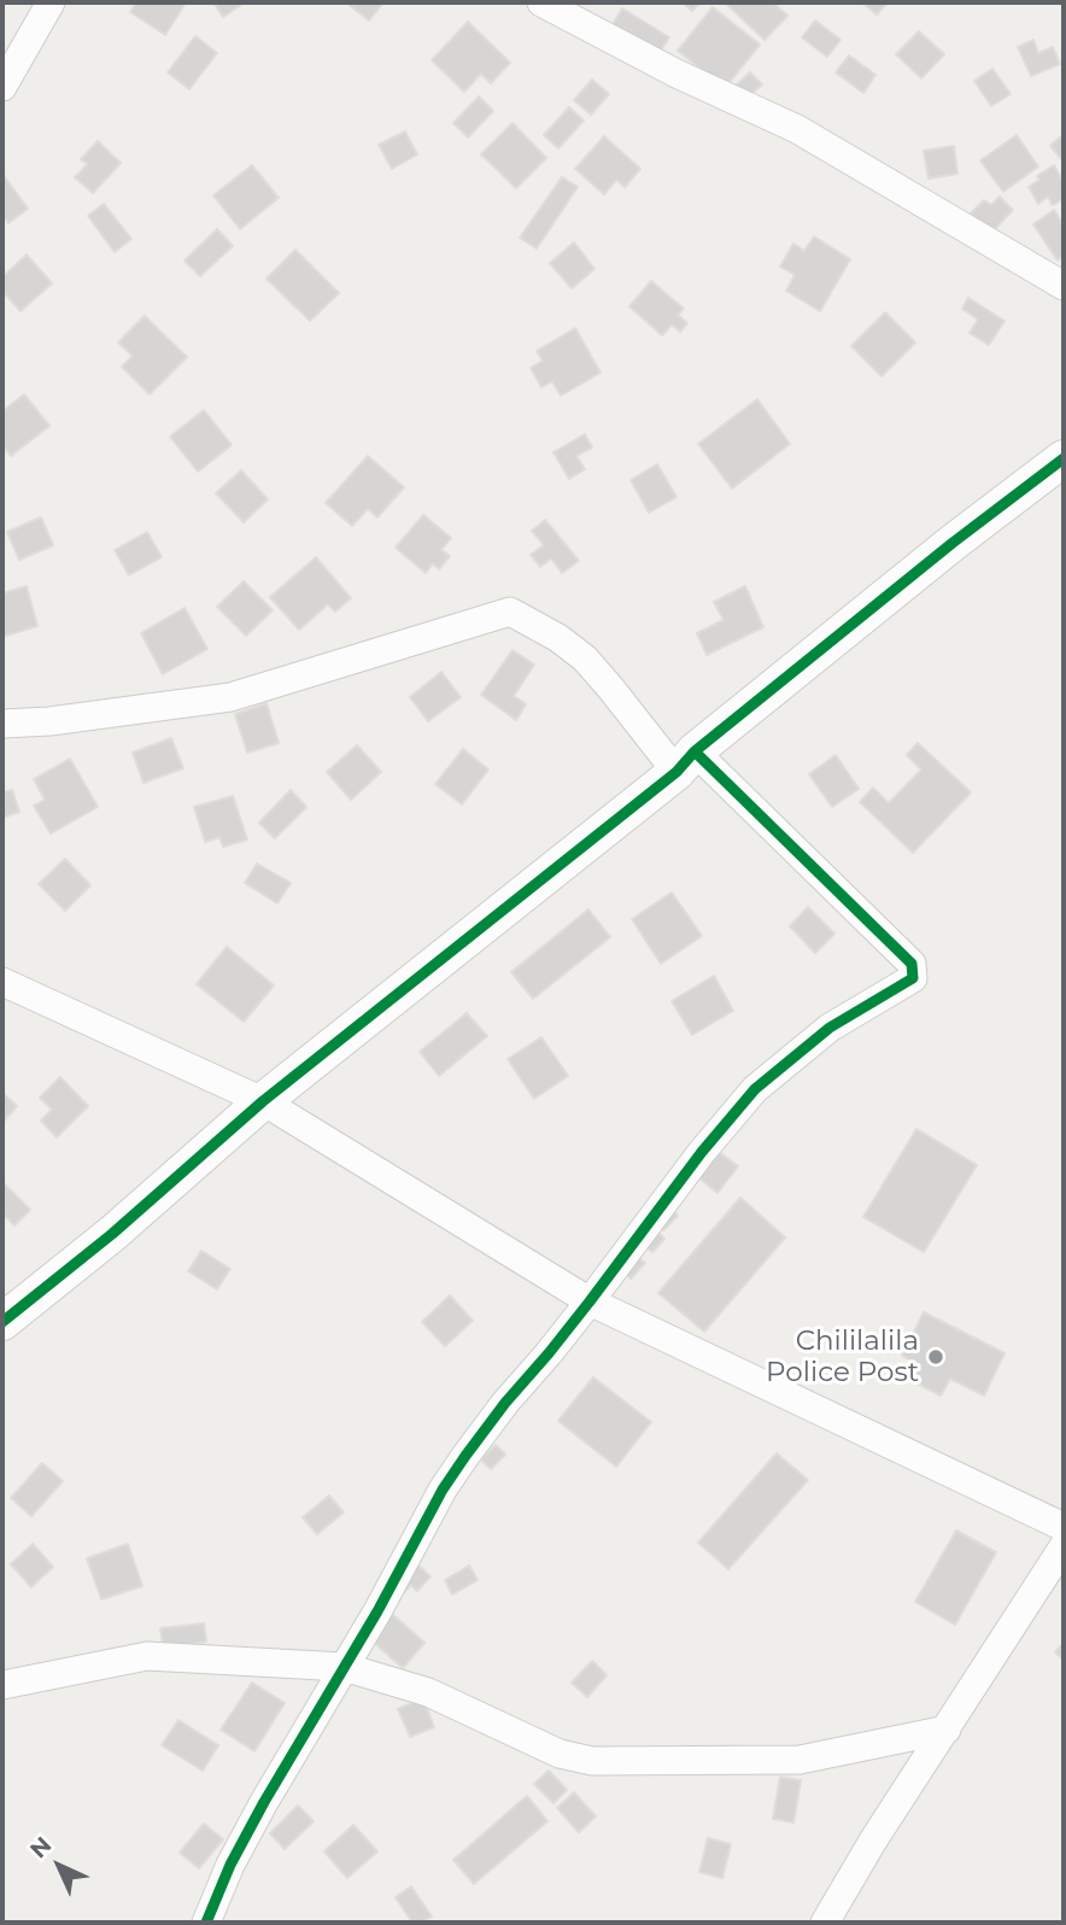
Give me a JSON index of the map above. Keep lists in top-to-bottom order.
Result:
{
  "places": ["Chililalila Police Post"],
  "north": "top left"
}
